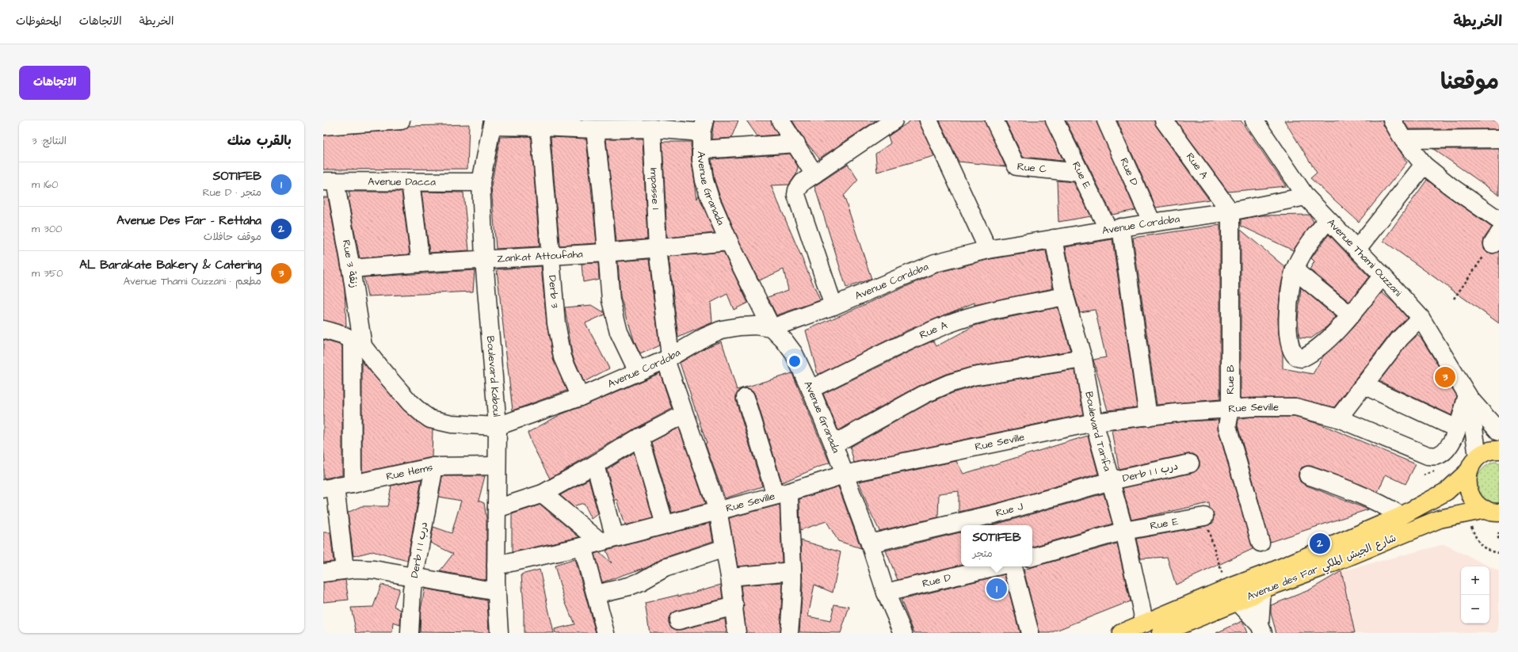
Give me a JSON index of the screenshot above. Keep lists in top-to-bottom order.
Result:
{
  "streets": {
    "main road": ["Avenue des Far شارع الجيش الملكي"],
    "street": [
      "Rue C",
      "Rue A",
      "Rue D",
      "Rue E",
      "Avenue Dacca",
      "Avenue Granada",
      "Impasse 1",
      "Avenue Cordoba",
      "Zankat Attoufaha",
      "Avenue Thami Ouzzani",
      "Rue 3 زنقة",
      "Derb 3",
      "Boulevard Kaboul",
      "Rue B",
      "Rue Seville",
      "Boulevard Tarifa",
      "Rue Hems",
      "Derb 1 درب 1",
      "Rue J"
    ]
  },
  "crossings": [
    ["Rue C", "Rue E"],
    ["Rue A", "Avenue Granada"],
    ["Rue A", "Avenue Cordoba"],
    ["Rue A", "Rue B"],
    ["Rue A", "Boulevard Tarifa"],
    ["Rue D", "Avenue Granada"],
    ["Rue D", "Avenue Cordoba"],
    ["Rue E", "Avenue Cordoba"],
    ["Rue E", "Rue Seville"],
    ["Rue E", "Boulevard Tarifa"],
    ["Avenue Dacca", "Rue 3 زنقة"],
    ["Avenue Dacca", "Boulevard Kaboul"],
    ["Avenue Granada", "Avenue Cordoba"],
    ["Avenue Granada", "Zankat Attoufaha"],
    ["Avenue Granada", "Rue Seville"],
    ["Avenue Granada", "Rue J"],
    ["Impasse 1", "Avenue Cordoba"],
    ["Impasse 1", "Zankat Attoufaha"],
    ["Impasse 1", "Rue Seville"],
    ["Avenue Cordoba", "Avenue Thami Ouzzani"],
    ["Avenue Cordoba", "Derb 3"],
    ["Avenue Cordoba", "Boulevard Kaboul"],
    ["Avenue Cordoba", "Rue B"],
    ["Avenue Cordoba", "Boulevard Tarifa"],
    ["Zankat Attoufaha", "Rue 3 زنقة"],
    ["Zankat Attoufaha", "Derb 3"],
    ["Zankat Attoufaha", "Boulevard Kaboul"],
    ["Avenue Thami Ouzzani", "Rue Seville"],
    ["Rue 3 زنقة", "Rue Hems"],
    ["Boulevard Kaboul", "Rue Seville"],
    ["Boulevard Kaboul", "Rue Hems"],
    ["Rue B", "Rue Seville"],
    ["Rue Seville", "Boulevard Tarifa"],
    ["Boulevard Tarifa", "Derb 1 درب 1"],
    ["Boulevard Tarifa", "Rue J"],
    ["Boulevard Tarifa", "Avenue des Far شارع الجيش الملكي"],
    ["Rue Hems", "Derb 1 درب 1"],
    ["Derb 1 درب 1", "Rue J"]
  ],
  "page": {
    "header": "الخريطة",
    "nav": ["الخريطة", "الاتجاهات", "المحفوظات"],
    "title": "موقعنا",
    "buttons": "الاتجاهات",
    "heading": ["بالقرب منك", "النتائج: 3"],
    "list": [
      {
        "mark": "1",
        "name": "SOTIFEB",
        "note": "متجر · Rue D",
        "value": "160 m"
      },
      {
        "mark": "2",
        "name": "Avenue Des Far - Rettaha",
        "note": "موقف حافلات",
        "value": "300 m"
      },
      {
        "mark": "3",
        "name": "AL Barakate Bakery & Catering",
        "note": "مطعم · Avenue Thami Ouzzani",
        "value": "350 m"
      }
    ],
    "pins": ["3", "2", "1"],
    "popup": ["SOTIFEB", "متجر"],
    "map_buttons": ["+", "−"]
  }
}
